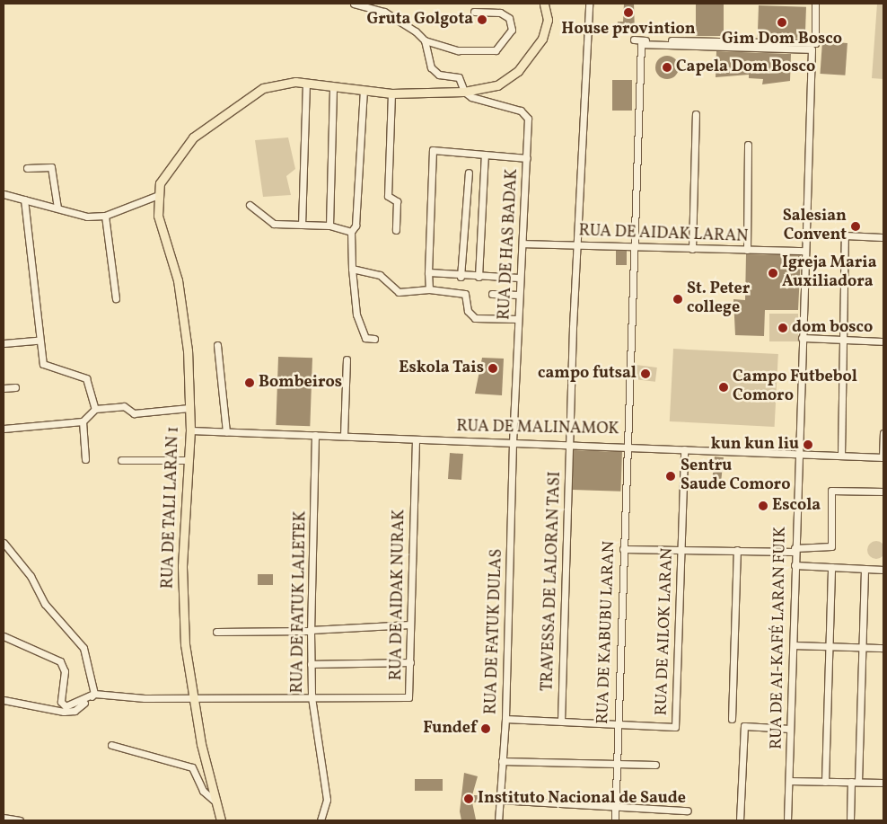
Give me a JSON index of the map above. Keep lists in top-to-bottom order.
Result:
{
  "streets": {
    "main road": ["RUA DE TALI LARAN 1"],
    "street": [
      "RUA DE AIDAK LARAN",
      "RUA DE HAS BADAK",
      "RUA DE MALINAMOK",
      "TRAVESSA DE LALORAN TASI",
      "RUA DE AIDAK NURAK",
      "RUA DE FATUK LALETEK",
      "RUA DE FATUK DULAS",
      "RUA DE AILOK LARAN",
      "RUA DE KABUBU LARAN",
      "RUA DE AI-KAFÉ LARAN FUIK"
    ]
  },
  "crossings": [
    ["RUA DE AIDAK LARAN", "RUA DE HAS BADAK"],
    ["RUA DE AIDAK LARAN", "TRAVESSA DE LALORAN TASI"],
    ["RUA DE AIDAK LARAN", "RUA DE KABUBU LARAN"],
    ["RUA DE AIDAK LARAN", "RUA DE AI-KAFÉ LARAN FUIK"],
    ["RUA DE HAS BADAK", "RUA DE MALINAMOK"],
    ["RUA DE HAS BADAK", "RUA DE FATUK DULAS"],
    ["RUA DE MALINAMOK", "RUA DE TALI LARAN 1"],
    ["RUA DE MALINAMOK", "TRAVESSA DE LALORAN TASI"],
    ["RUA DE MALINAMOK", "RUA DE AIDAK NURAK"],
    ["RUA DE MALINAMOK", "RUA DE FATUK LALETEK"],
    ["RUA DE MALINAMOK", "RUA DE FATUK DULAS"],
    ["RUA DE MALINAMOK", "RUA DE AILOK LARAN"],
    ["RUA DE MALINAMOK", "RUA DE KABUBU LARAN"],
    ["RUA DE MALINAMOK", "RUA DE AI-KAFÉ LARAN FUIK"],
    ["RUA DE TALI LARAN 1", "RUA DE AIDAK NURAK"],
    ["TRAVESSA DE LALORAN TASI", "RUA DE AILOK LARAN"],
    ["RUA DE AIDAK NURAK", "RUA DE FATUK LALETEK"],
    ["RUA DE FATUK DULAS", "RUA DE AILOK LARAN"],
    ["RUA DE AILOK LARAN", "RUA DE KABUBU LARAN"],
    ["RUA DE KABUBU LARAN", "RUA DE AI-KAFÉ LARAN FUIK"]
  ],
  "places": [
    "House provintion",
    "Gruta Golgota",
    "Gim Dom Bosco",
    "Capela Dom Bosco",
    "Salesian Convent",
    "Igreja Maria Auxiliadora",
    "St. Peter college",
    "dom bosco",
    "Eskola Tais",
    "campo futsal",
    "Bombeiros",
    "Campo Futbebol Comoro",
    "kun kun liu",
    "Sentru Saude Comoro",
    "Escola",
    "Fundef",
    "Instituto Nacional de Saude"
  ]
}
